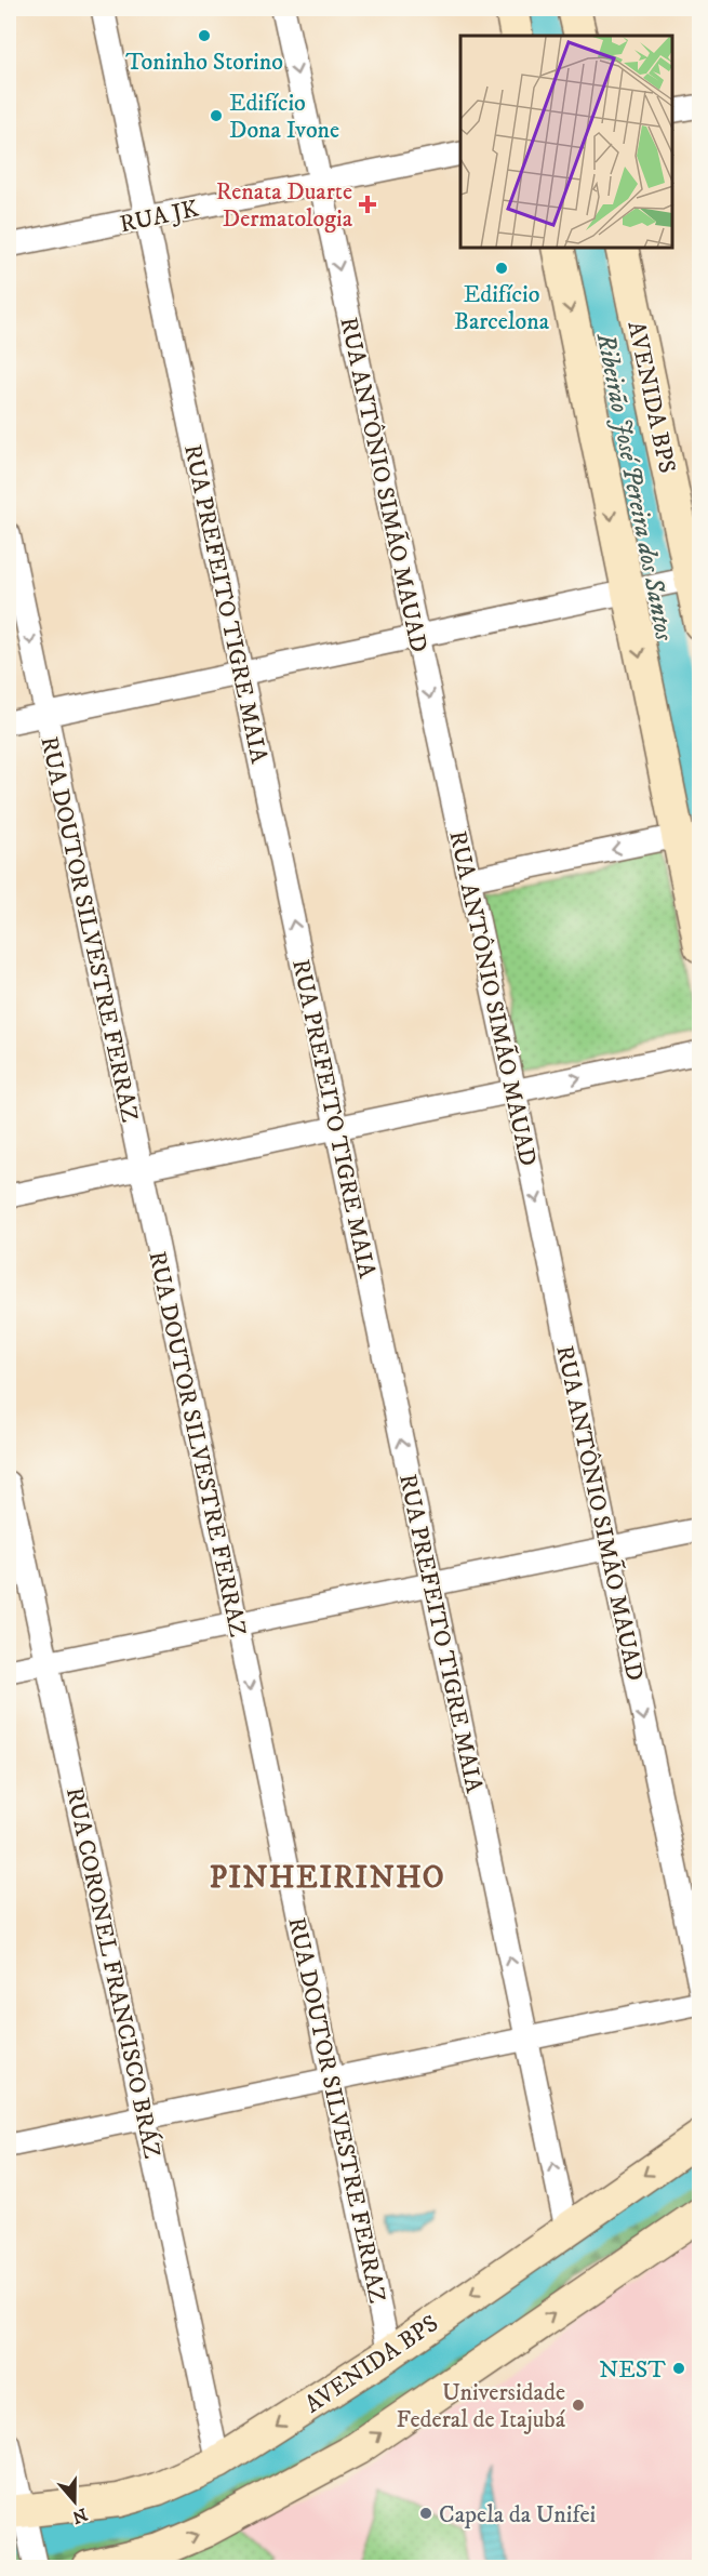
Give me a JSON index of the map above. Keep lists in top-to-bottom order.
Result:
{
  "streets": {
    "main road": ["AVENIDA BPS"],
    "street": [
      "RUA JK",
      "RUA ANTÔNIO SIMÃO MAUAD",
      "RUA PREFEITO TIGRE MAIA",
      "RUA DOUTOR SILVESTRE FERRAZ",
      "RUA CORONEL FRANCISCO BRÁZ"
    ]
  },
  "crossings": [
    ["RUA JK", "RUA ANTÔNIO SIMÃO MAUAD"],
    ["RUA JK", "RUA PREFEITO TIGRE MAIA"],
    ["AVENIDA BPS", "RUA PREFEITO TIGRE MAIA"],
    ["AVENIDA BPS", "RUA DOUTOR SILVESTRE FERRAZ"],
    ["AVENIDA BPS", "RUA CORONEL FRANCISCO BRÁZ"]
  ],
  "one_way": ["RUA ANTÔNIO SIMÃO MAUAD", "RUA PREFEITO TIGRE MAIA"],
  "districts": ["PINHEIRINHO"],
  "water": ["Ribeirão José Pereira dos Santos"],
  "places": {
    "other": [
      "Toninho Storino",
      "Edifício Dona Ivone",
      "Edifício Barcelona",
      "NEST",
      "Universidade Federal de Itajubá",
      "Capela da Unifei"
    ],
    "health": ["Renata Duarte Dermatologia"]
  },
  "north": "bottom"
}
